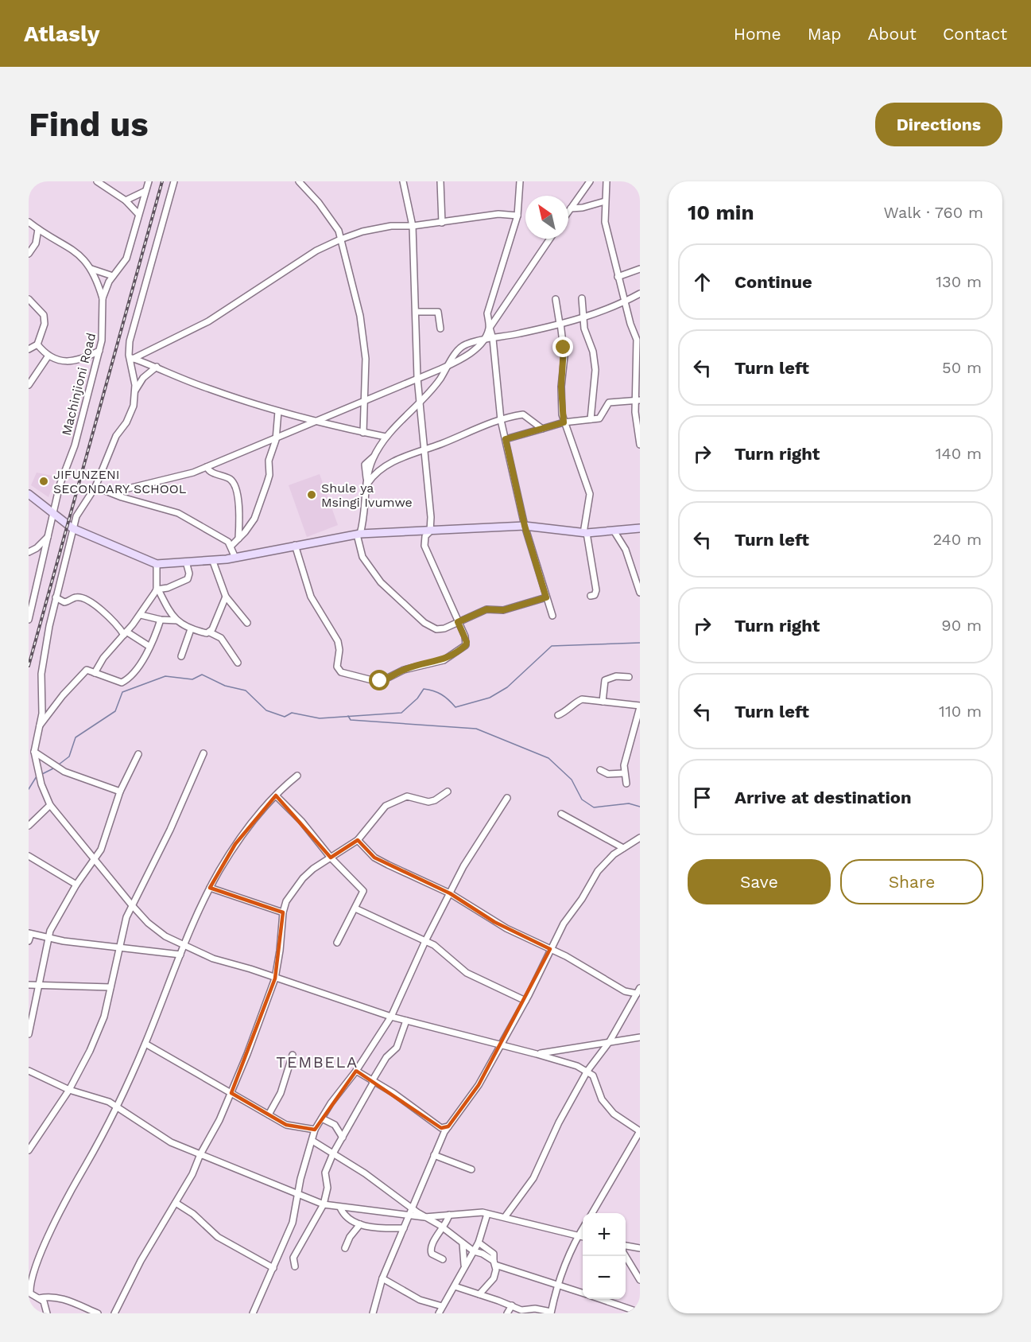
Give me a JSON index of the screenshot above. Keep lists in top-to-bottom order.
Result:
{
  "streets": {
    "street": ["Machinjioni Road"]
  },
  "districts": ["TEMBELA"],
  "places": ["JIFUNZENI SECONDARY SCHOOL", "Shule ya Msingi Ivumwe"],
  "north": "top left",
  "page": {
    "header": "Atlasly",
    "nav": [
      "Home",
      "Map",
      "About",
      "Contact"
    ],
    "buttons": [
      "Directions",
      ["Save", "Share"]
    ],
    "title": "Find us",
    "heading": ["10 min", "Walk · 760 m"],
    "list": [
      ["Continue", "130 m"],
      ["Turn left", "50 m"],
      ["Turn right", "140 m"],
      ["Turn left", "240 m"],
      ["Turn right", "90 m"],
      ["Turn left", "110 m"],
      "Arrive at destination"
    ],
    "map_buttons": ["+", "−"]
  }
}
